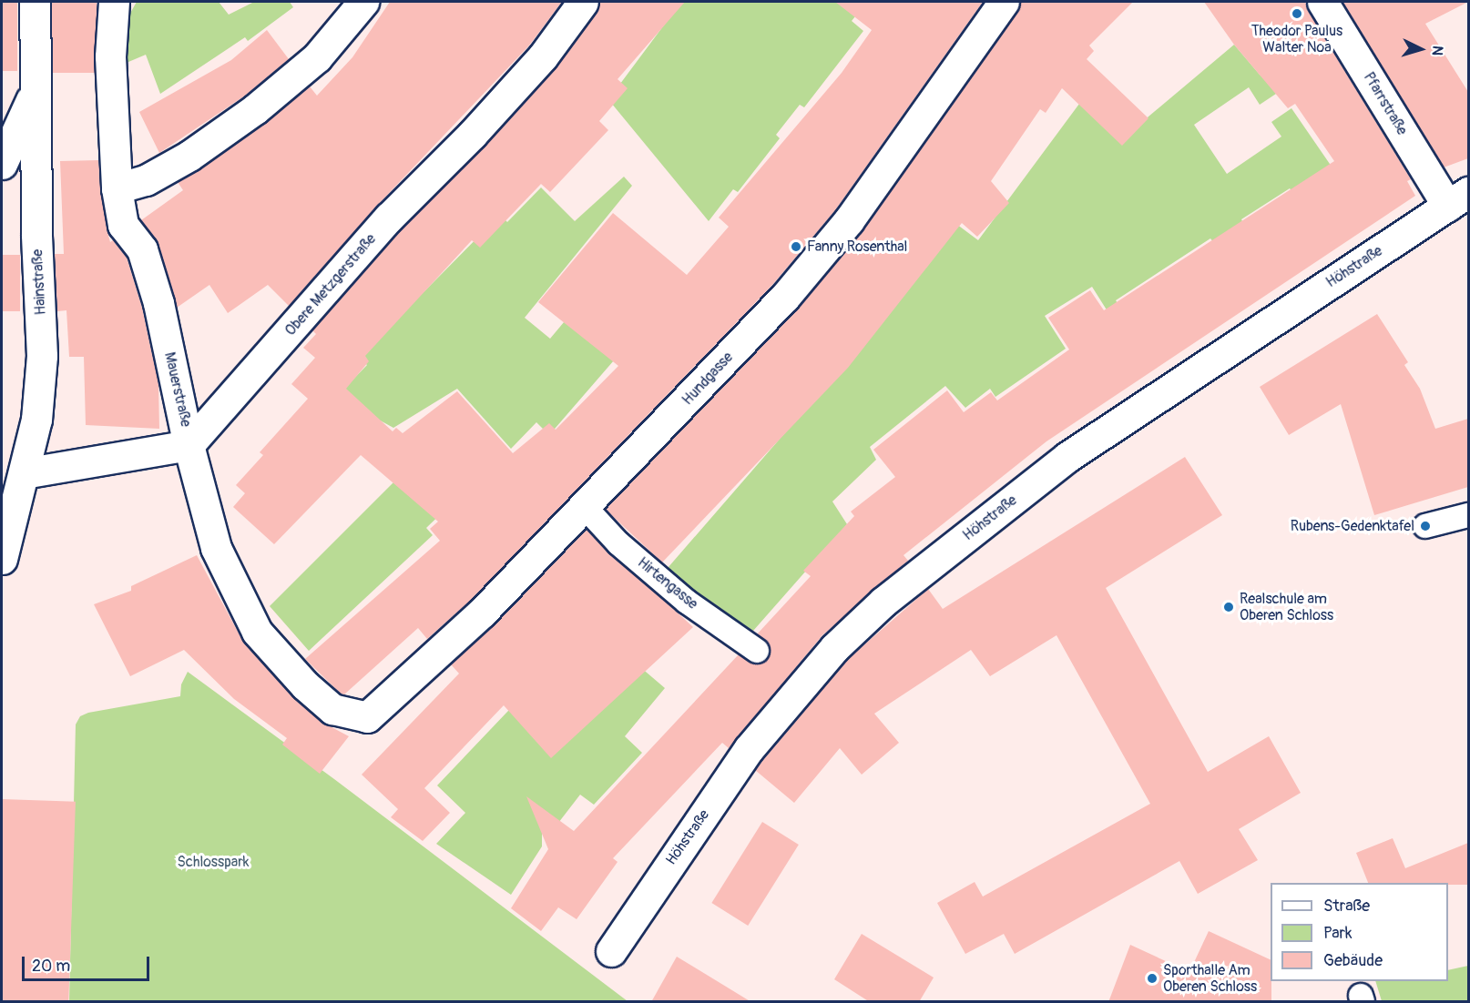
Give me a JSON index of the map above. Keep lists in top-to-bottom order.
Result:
{
  "streets": {
    "street": [
      "Pfarrstraße",
      "Höhstraße",
      "Hainstraße",
      "Obere Metzgerstraße",
      "Hundgasse",
      "Mauerstraße"
    ],
    "lane": ["Hirtengasse"]
  },
  "crossings": [
    ["Pfarrstraße", "Höhstraße"],
    ["Obere Metzgerstraße", "Mauerstraße"],
    ["Hundgasse", "Mauerstraße"],
    ["Hundgasse", "Hirtengasse"]
  ],
  "parks": ["Schlosspark"],
  "places": [
    "Theodor Paulus Walter Noa",
    "Fanny Rosenthal",
    "Rubens-Gedenktafel",
    "Realschule am Oberen Schloss",
    "Sporthalle Am Oberen Schloss"
  ],
  "legend": ["Straße", "Park", "Gebäude"],
  "scale_bar": "20 m",
  "north": "right"
}
